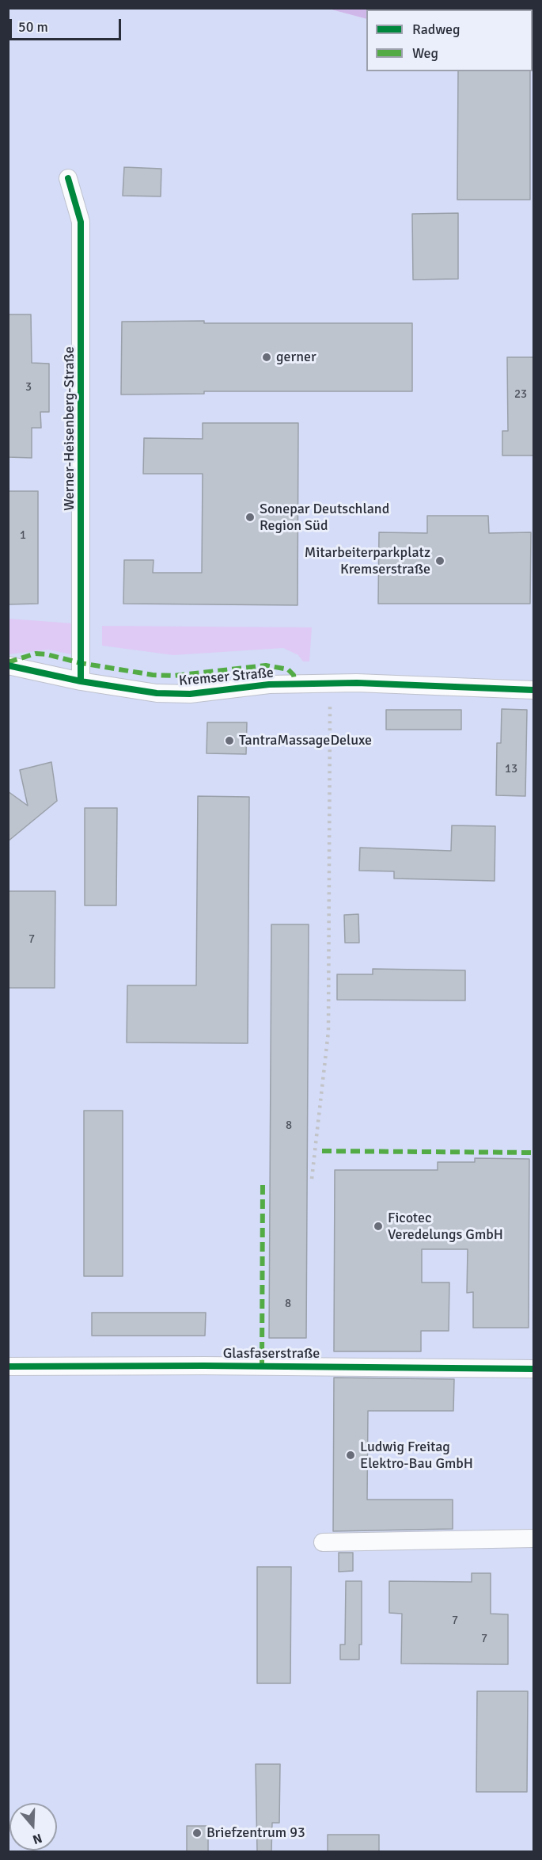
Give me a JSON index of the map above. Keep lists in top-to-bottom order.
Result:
{
  "streets": {
    "street": ["Werner-Heisenberg-Straße", "Kremser Straße", "Glasfaserstraße"]
  },
  "crossings": [
    ["Werner-Heisenberg-Straße", "Kremser Straße"]
  ],
  "places": [
    "gerner",
    "Sonepar Deutschland Region Süd",
    "Mitarbeiterparkplatz Kremserstraße",
    "TantraMassageDeluxe",
    "Ficotec Veredelungs GmbH",
    "Ludwig Freitag Elektro-Bau GmbH",
    "Briefzentrum 93"
  ],
  "house_numbers": [
    "3",
    "23",
    "1",
    "13",
    "7",
    "8",
    "8",
    "7",
    "7"
  ],
  "legend": ["Radweg", "Weg"],
  "scale_bar": "50 m",
  "north": "bottom"
}
